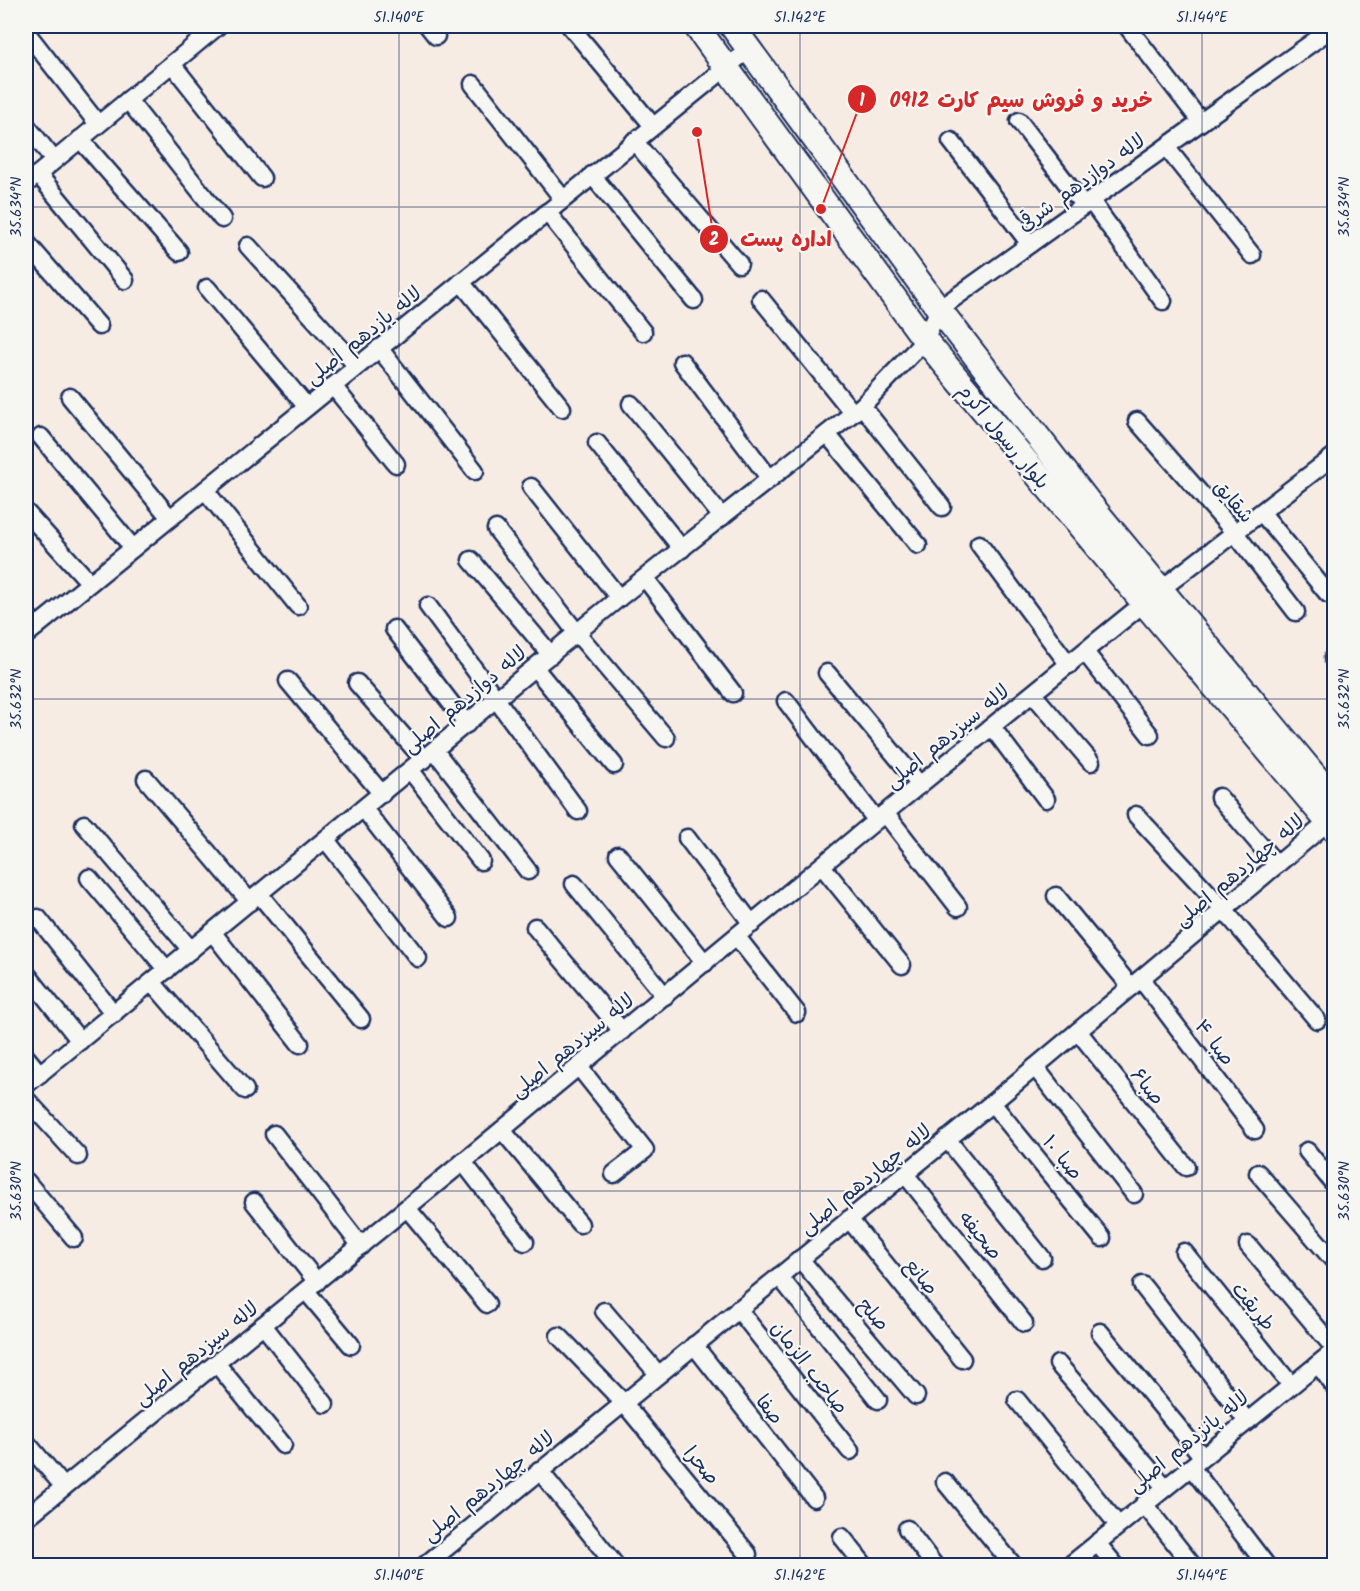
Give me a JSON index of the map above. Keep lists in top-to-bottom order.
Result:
{
  "streets": {
    "main road": ["بلوار رسول اکرم"],
    "street": [
      "لاله دوازدهم شرقی",
      "لاله یازدهم اصلی",
      "شقایق",
      "لاله دوازدهم اصلی",
      "لاله سیزدهم اصلی",
      "لاله چهاردهم اصلی",
      "صبا ۴",
      "صبا۶",
      "صبا ۱۰",
      "صحیفه",
      "صانع",
      "طریقت",
      "صلح",
      "صاحب الزمان",
      "صفا",
      "لاله پانزدهم اصلی",
      "صحرا"
    ]
  },
  "crossings": [
    ["لاله دوازدهم شرقی", "بلوار رسول اکرم"],
    ["لاله دوازدهم شرقی", "لاله دوازدهم اصلی"],
    ["لاله یازدهم اصلی", "بلوار رسول اکرم"],
    ["بلوار رسول اکرم", "لاله دوازدهم اصلی"],
    ["بلوار رسول اکرم", "لاله سیزدهم اصلی"],
    ["بلوار رسول اکرم", "لاله چهاردهم اصلی"],
    ["شقایق", "لاله سیزدهم اصلی"],
    ["لاله چهاردهم اصلی", "صبا ۴"],
    ["لاله چهاردهم اصلی", "صبا۶"],
    ["لاله چهاردهم اصلی", "صبا ۱۰"],
    ["لاله چهاردهم اصلی", "صحیفه"],
    ["لاله چهاردهم اصلی", "صانع"],
    ["لاله چهاردهم اصلی", "صلح"],
    ["لاله چهاردهم اصلی", "صاحب الزمان"],
    ["لاله چهاردهم اصلی", "صفا"],
    ["لاله چهاردهم اصلی", "صحرا"],
    ["طریقت", "لاله پانزدهم اصلی"]
  ],
  "places": ["اداره پست", "خرید و فروش سیم کارت 0912"],
  "coordinates": [
    "51.140°E",
    "51.142°E",
    "51.144°E",
    "35.634°N",
    "35.632°N",
    "35.630°N"
  ]
}
